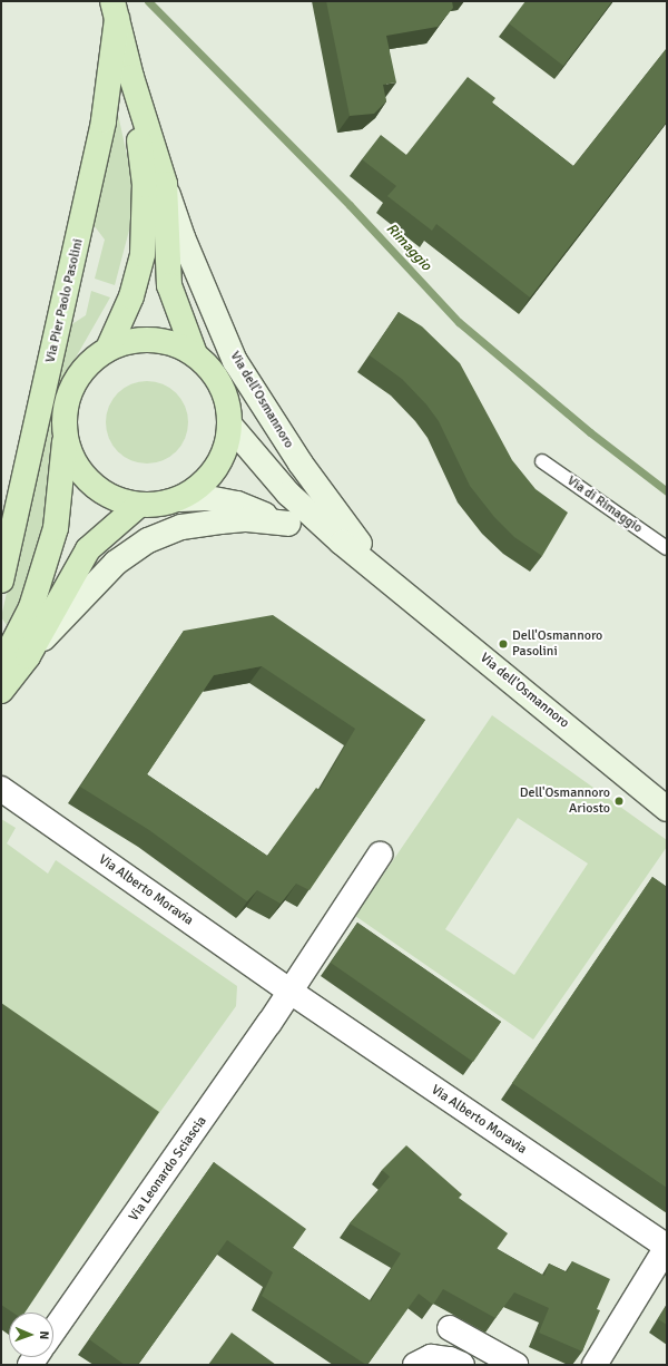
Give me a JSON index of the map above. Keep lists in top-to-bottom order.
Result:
{
  "streets": {
    "main road": ["Via Pier Paolo Pasolini", "Via dell'Osmannoro"],
    "street": ["Via Alberto Moravia", "Via Leonardo Sciascia"],
    "lane": ["Via di Rimaggio"]
  },
  "crossings": [
    ["Via Pier Paolo Pasolini", "Via dell'Osmannoro"],
    ["Via Alberto Moravia", "Via Leonardo Sciascia"]
  ],
  "water": ["Rimaggio"],
  "places": ["Dell'Osmannoro Pasolini", "Dell'Osmannoro Ariosto"],
  "north": "right"
}
